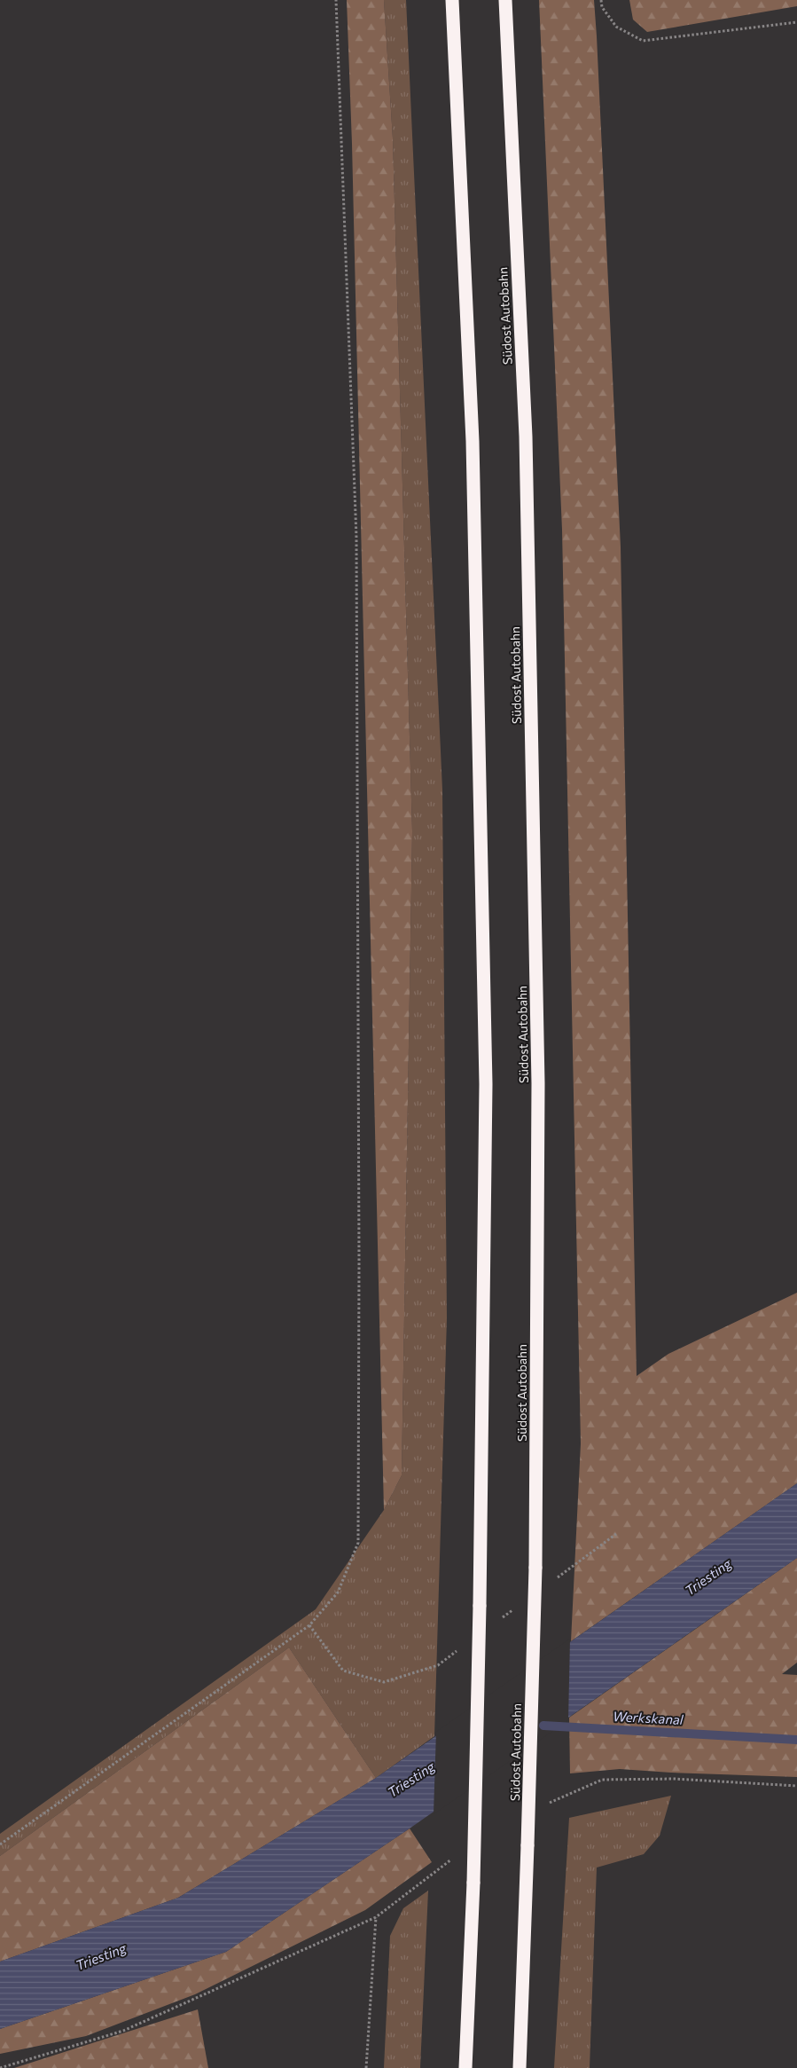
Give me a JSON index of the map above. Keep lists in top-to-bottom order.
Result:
{
  "streets": {
    "highway": ["Südost Autobahn"]
  },
  "water": ["Triesting", "Werkskanal"]
}
